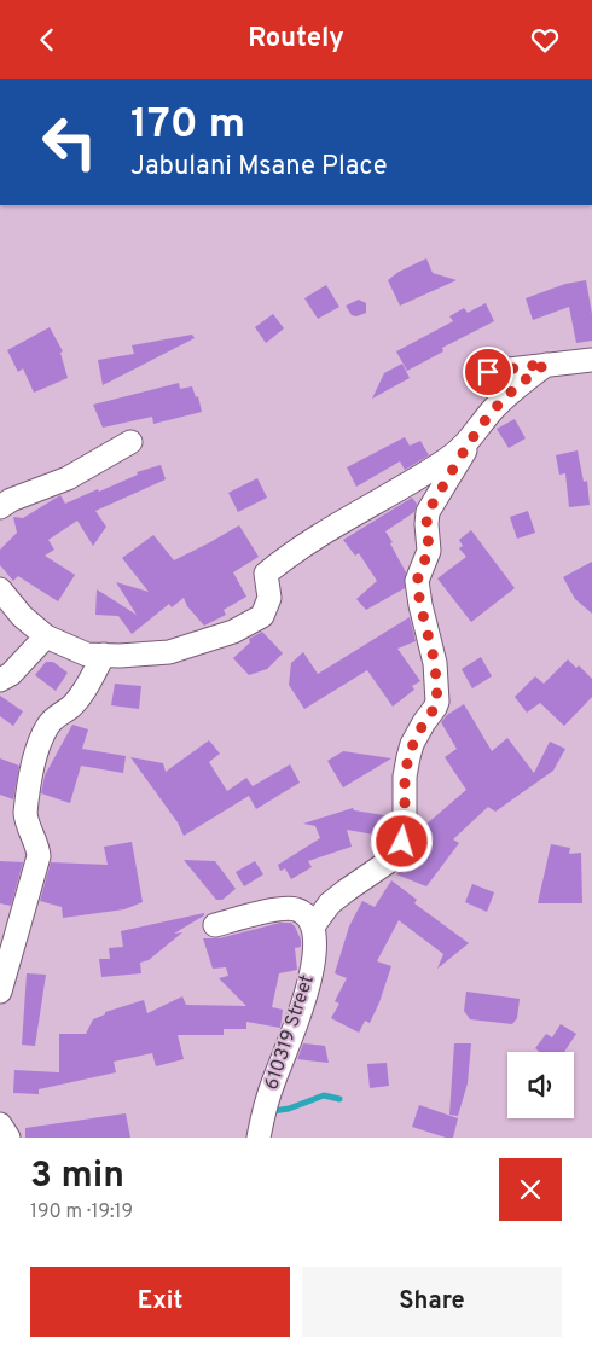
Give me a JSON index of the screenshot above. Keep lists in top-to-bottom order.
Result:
{
  "streets": {
    "street": ["610319 Street"]
  },
  "page": {
    "header": "Routely",
    "turn": ["170 m", "Jabulani Msane Place"],
    "heading": ["3 min", "190 m · 19:19"],
    "buttons": ["Exit", "Share"]
  }
}
